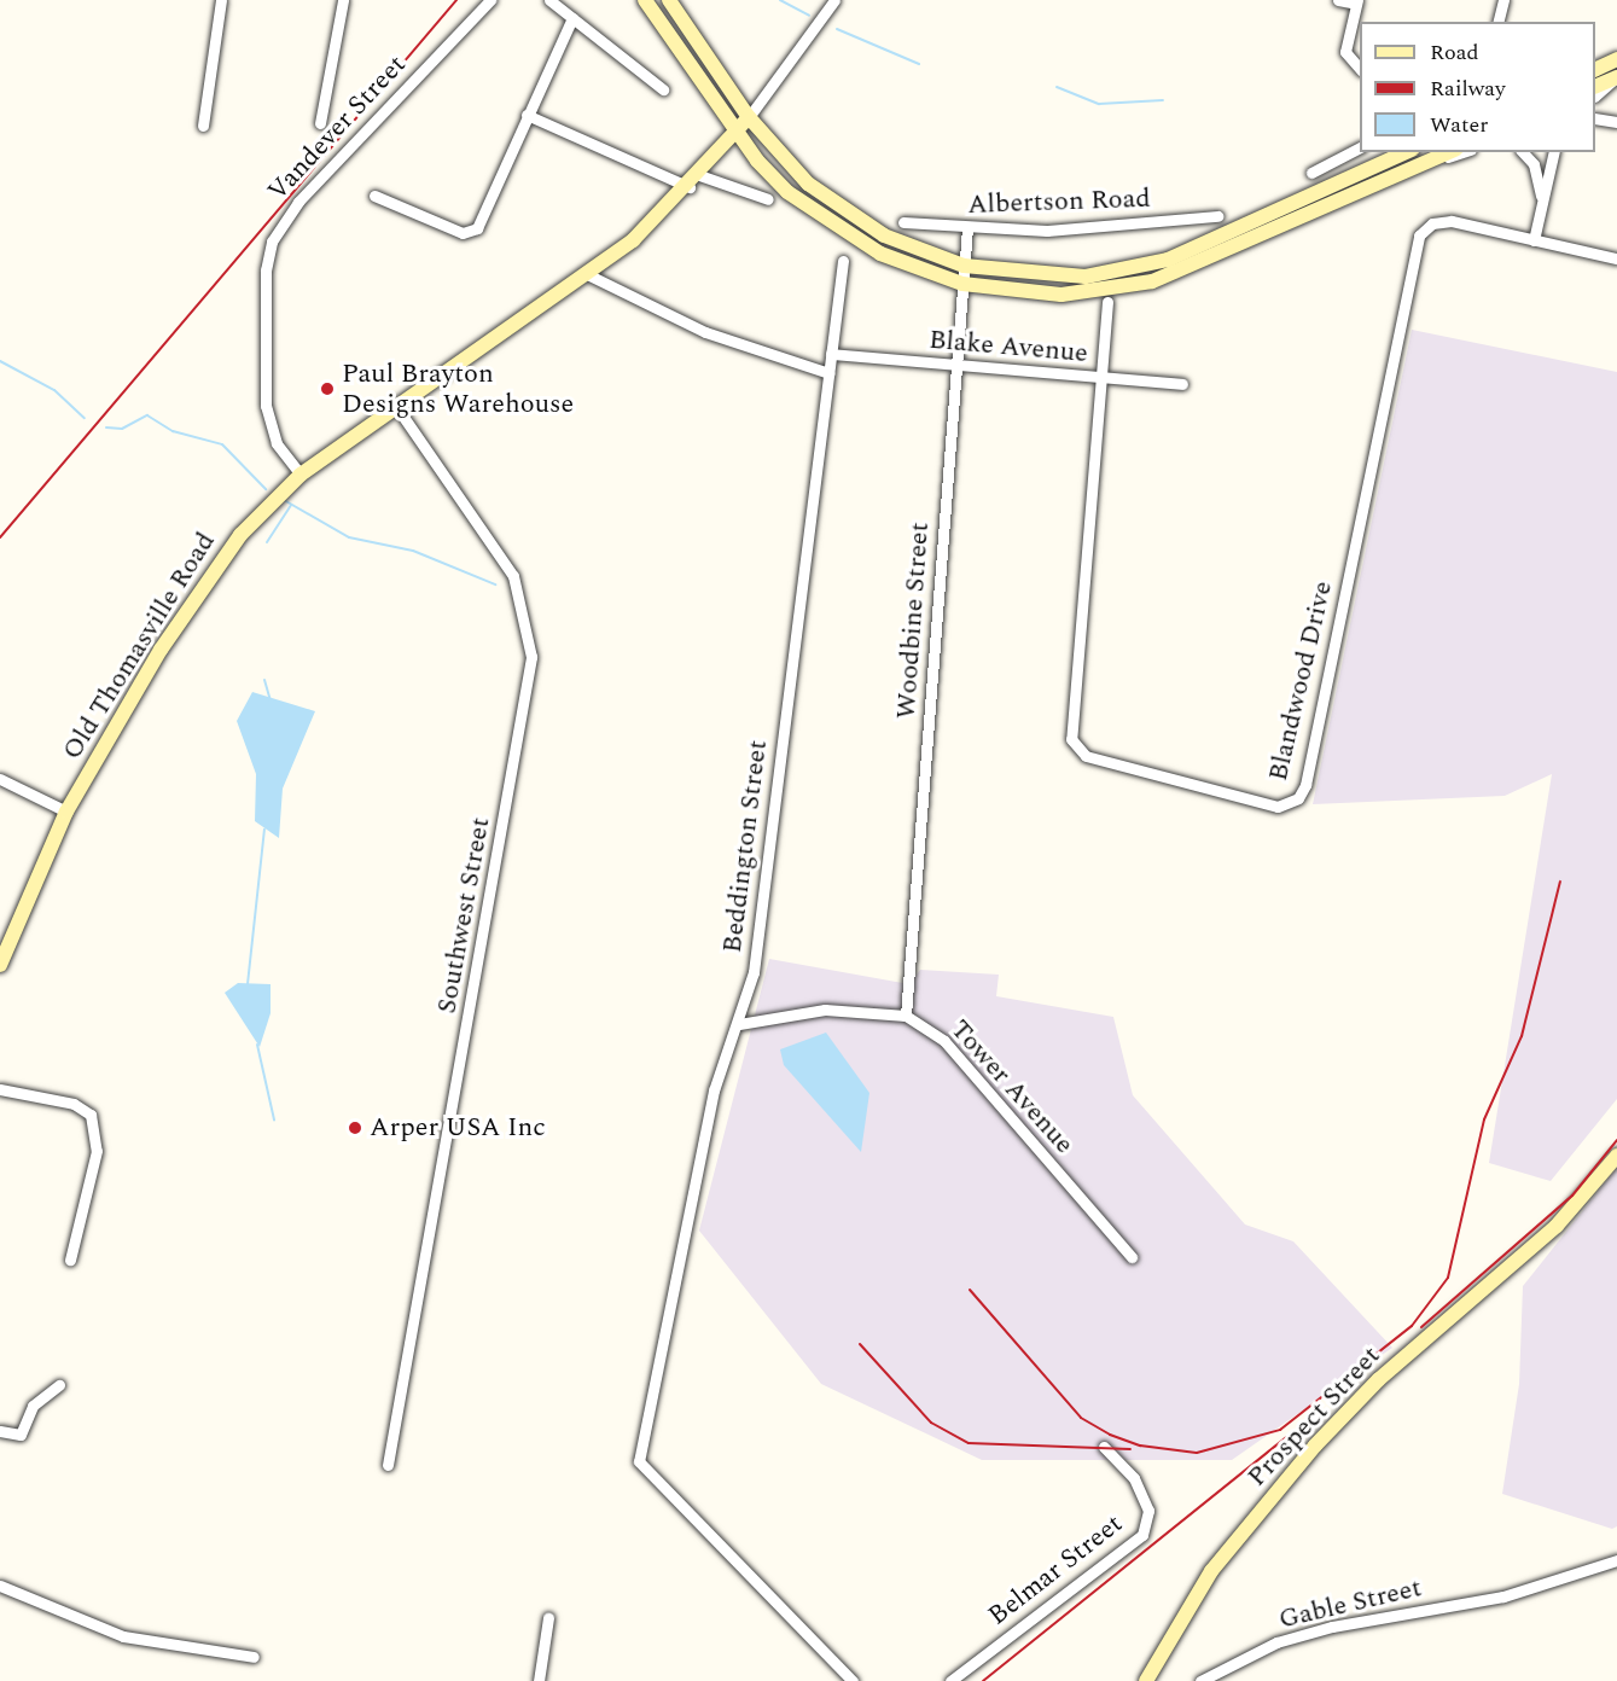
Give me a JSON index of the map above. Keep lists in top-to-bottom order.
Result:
{
  "streets": {
    "main road": ["Old Thomasville Road", "Prospect Street"],
    "street": [
      "Vandever Street",
      "Albertson Road",
      "Blake Avenue",
      "Woodbine Street",
      "Blandwood Drive",
      "Beddington Street",
      "Southwest Street",
      "Tower Avenue",
      "Belmar Street",
      "Gable Street"
    ]
  },
  "crossings": [
    ["Vandever Street", "Old Thomasville Road"],
    ["Albertson Road", "Woodbine Street"],
    ["Blake Avenue", "Woodbine Street"],
    ["Blake Avenue", "Blandwood Drive"],
    ["Blake Avenue", "Beddington Street"],
    ["Woodbine Street", "Tower Avenue"],
    ["Old Thomasville Road", "Southwest Street"],
    ["Beddington Street", "Tower Avenue"]
  ],
  "places": ["Paul Brayton Designs Warehouse", "Arper USA Inc"],
  "legend": ["Road", "Railway", "Water"]
}
